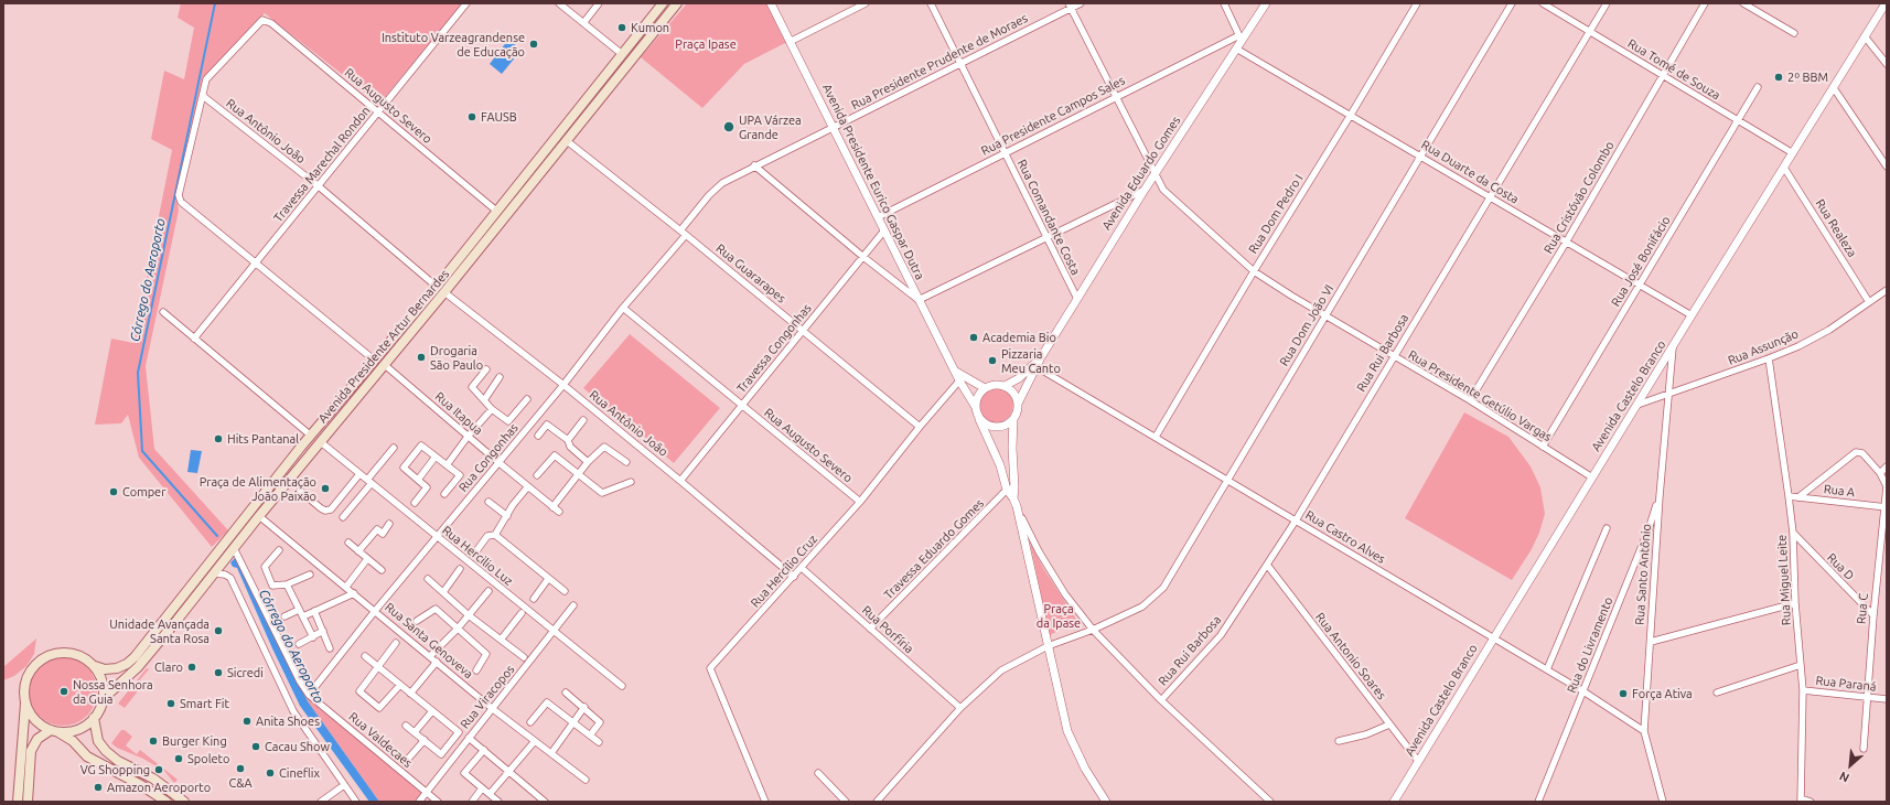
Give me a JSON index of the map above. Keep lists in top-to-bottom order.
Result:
{
  "streets": {
    "main road": ["Avenida Presidente Artur Bernardes"],
    "street": [
      "Rua Presidente Prudente de Moraes",
      "Rua Tomé de Souza",
      "Rua Augusto Severo",
      "Rua Presidente Campos Sales",
      "Rua Antônio João",
      "Travessa Marechal Rondon",
      "Rua Duarte da Costa",
      "Avenida Eduardo Gomes",
      "Avenida Presidente Eurico Gaspar Dutra",
      "Rua Cristóvão Colombo",
      "Rua Dom Pedro I",
      "Rua Comandante Costa",
      "Rua Realeza",
      "Rua José Bonifácio",
      "Rua Guararapes",
      "Rua Dom João VI",
      "Rua Assunção",
      "Travessa Congonhas",
      "Rua Rui Barbosa",
      "Rua Presidente Getúlio Vargas",
      "Avenida Castelo Branco",
      "Rua Itapua",
      "Rua Congonhas",
      "Rua A",
      "Rua Castro Alves",
      "Travessa Eduardo Gomes",
      "Rua Hercilio Luz",
      "Rua D",
      "Rua Hercílio Cruz",
      "Rua Santo Antônio",
      "Rua Miguel Leite",
      "Rua C",
      "Rua Porfíria",
      "Rua Santa Genoveva",
      "Rua do Livramento",
      "Rua Antonio Soares",
      "Rua Paraná",
      "Rua Viracopos",
      "Rua Valdecaes"
    ]
  },
  "crossings": [
    ["Rua Presidente Prudente de Moraes", "Avenida Presidente Eurico Gaspar Dutra"],
    ["Rua Presidente Prudente de Moraes", "Rua Comandante Costa"],
    ["Rua Presidente Prudente de Moraes", "Rua Guararapes"],
    ["Rua Presidente Prudente de Moraes", "Rua Presidente Getúlio Vargas"],
    ["Rua Tomé de Souza", "Rua Cristóvão Colombo"],
    ["Rua Tomé de Souza", "Rua José Bonifácio"],
    ["Rua Tomé de Souza", "Rua Rui Barbosa"],
    ["Rua Tomé de Souza", "Avenida Castelo Branco"],
    ["Rua Augusto Severo", "Rua Antônio João"],
    ["Rua Augusto Severo", "Travessa Marechal Rondon"],
    ["Rua Augusto Severo", "Avenida Presidente Artur Bernardes"],
    ["Rua Augusto Severo", "Travessa Congonhas"],
    ["Rua Augusto Severo", "Rua Congonhas"],
    ["Rua Augusto Severo", "Rua Hercílio Cruz"],
    ["Rua Presidente Campos Sales", "Avenida Eduardo Gomes"],
    ["Rua Presidente Campos Sales", "Avenida Presidente Eurico Gaspar Dutra"],
    ["Rua Presidente Campos Sales", "Rua Comandante Costa"],
    ["Rua Presidente Campos Sales", "Rua Presidente Getúlio Vargas"],
    ["Rua Antônio João", "Travessa Marechal Rondon"],
    ["Rua Antônio João", "Avenida Presidente Artur Bernardes"],
    ["Rua Antônio João", "Travessa Congonhas"],
    ["Rua Antônio João", "Rua Congonhas"],
    ["Rua Antônio João", "Rua Hercílio Cruz"],
    ["Rua Duarte da Costa", "Avenida Eduardo Gomes"],
    ["Rua Duarte da Costa", "Rua Cristóvão Colombo"],
    ["Rua Duarte da Costa", "Rua Dom Pedro I"],
    ["Rua Duarte da Costa", "Rua José Bonifácio"],
    ["Rua Duarte da Costa", "Rua Dom João VI"],
    ["Rua Duarte da Costa", "Rua Rui Barbosa"],
    ["Rua Duarte da Costa", "Avenida Castelo Branco"],
    ["Avenida Eduardo Gomes", "Avenida Presidente Eurico Gaspar Dutra"],
    ["Avenida Eduardo Gomes", "Rua Comandante Costa"],
    ["Avenida Eduardo Gomes", "Rua Presidente Getúlio Vargas"],
    ["Avenida Eduardo Gomes", "Rua Castro Alves"],
    ["Avenida Presidente Eurico Gaspar Dutra", "Travessa Congonhas"],
    ["Avenida Presidente Eurico Gaspar Dutra", "Rua Hercílio Cruz"],
    ["Rua Cristóvão Colombo", "Rua Presidente Getúlio Vargas"],
    ["Rua Dom Pedro I", "Rua Presidente Getúlio Vargas"],
    ["Rua Dom Pedro I", "Rua Castro Alves"],
    ["Rua Realeza", "Rua Assunção"],
    ["Rua Realeza", "Avenida Castelo Branco"],
    ["Rua José Bonifácio", "Rua Presidente Getúlio Vargas"],
    ["Rua Guararapes", "Avenida Presidente Artur Bernardes"],
    ["Rua Guararapes", "Travessa Congonhas"],
    ["Rua Guararapes", "Rua Congonhas"],
    ["Rua Guararapes", "Rua Hercílio Cruz"],
    ["Rua Dom João VI", "Rua Presidente Getúlio Vargas"],
    ["Rua Dom João VI", "Rua Castro Alves"],
    ["Rua Dom João VI", "Rua Porfíria"],
    ["Avenida Presidente Artur Bernardes", "Rua Itapua"],
    ["Avenida Presidente Artur Bernardes", "Rua Hercilio Luz"],
    ["Avenida Presidente Artur Bernardes", "Rua Santa Genoveva"],
    ["Avenida Presidente Artur Bernardes", "Rua Valdecaes"],
    ["Rua Assunção", "Avenida Castelo Branco"],
    ["Rua Assunção", "Rua Santo Antônio"],
    ["Rua Assunção", "Rua Miguel Leite"],
    ["Rua Rui Barbosa", "Rua Presidente Getúlio Vargas"],
    ["Rua Rui Barbosa", "Rua Castro Alves"],
    ["Rua Rui Barbosa", "Rua Antonio Soares"],
    ["Rua Presidente Getúlio Vargas", "Avenida Castelo Branco"],
    ["Avenida Castelo Branco", "Rua Castro Alves"],
    ["Avenida Castelo Branco", "Rua Santo Antônio"],
    ["Avenida Castelo Branco", "Rua Antonio Soares"],
    ["Rua Itapua", "Rua Congonhas"],
    ["Rua Congonhas", "Rua Hercilio Luz"],
    ["Rua Congonhas", "Rua Santa Genoveva"],
    ["Rua Congonhas", "Rua Valdecaes"],
    ["Rua A", "Rua Miguel Leite"],
    ["Rua A", "Rua C"],
    ["Rua Castro Alves", "Rua Santo Antônio"],
    ["Rua Castro Alves", "Rua do Livramento"],
    ["Travessa Eduardo Gomes", "Rua Porfíria"],
    ["Rua Hercilio Luz", "Rua Viracopos"],
    ["Rua D", "Rua Miguel Leite"],
    ["Rua D", "Rua C"],
    ["Rua Hercílio Cruz", "Rua Porfíria"],
    ["Rua Santo Antônio", "Rua do Livramento"],
    ["Rua Miguel Leite", "Rua Paraná"],
    ["Rua C", "Rua Paraná"],
    ["Rua Santa Genoveva", "Rua Viracopos"],
    ["Rua Viracopos", "Rua Valdecaes"]
  ],
  "water": ["Córrego do Aeroporto"],
  "parks": ["Praça Ipase", "Praça da Ipase"],
  "places": [
    "Kumon",
    "Instituto Varzeagrandense de Educação",
    "2º BBM",
    "FAUSB",
    "UPA Várzea Grande",
    "Academia Bio",
    "Drogaria São Paulo",
    "Pizzaria Meu Canto",
    "Hits Pantanal",
    "Praça de Alimentação João Paixão",
    "Comper",
    "Unidade Avançada Santa Rosa",
    "Claro",
    "Sicredi",
    "Nossa Senhora da Guia",
    "Força Ativa",
    "Smart Fit",
    "Anita Shoes",
    "Burger King",
    "Cacau Show",
    "Spoleto",
    "C&A",
    "VG Shopping",
    "Cineflix",
    "Amazon Aeroporto"
  ],
  "north": "bottom left"
}
